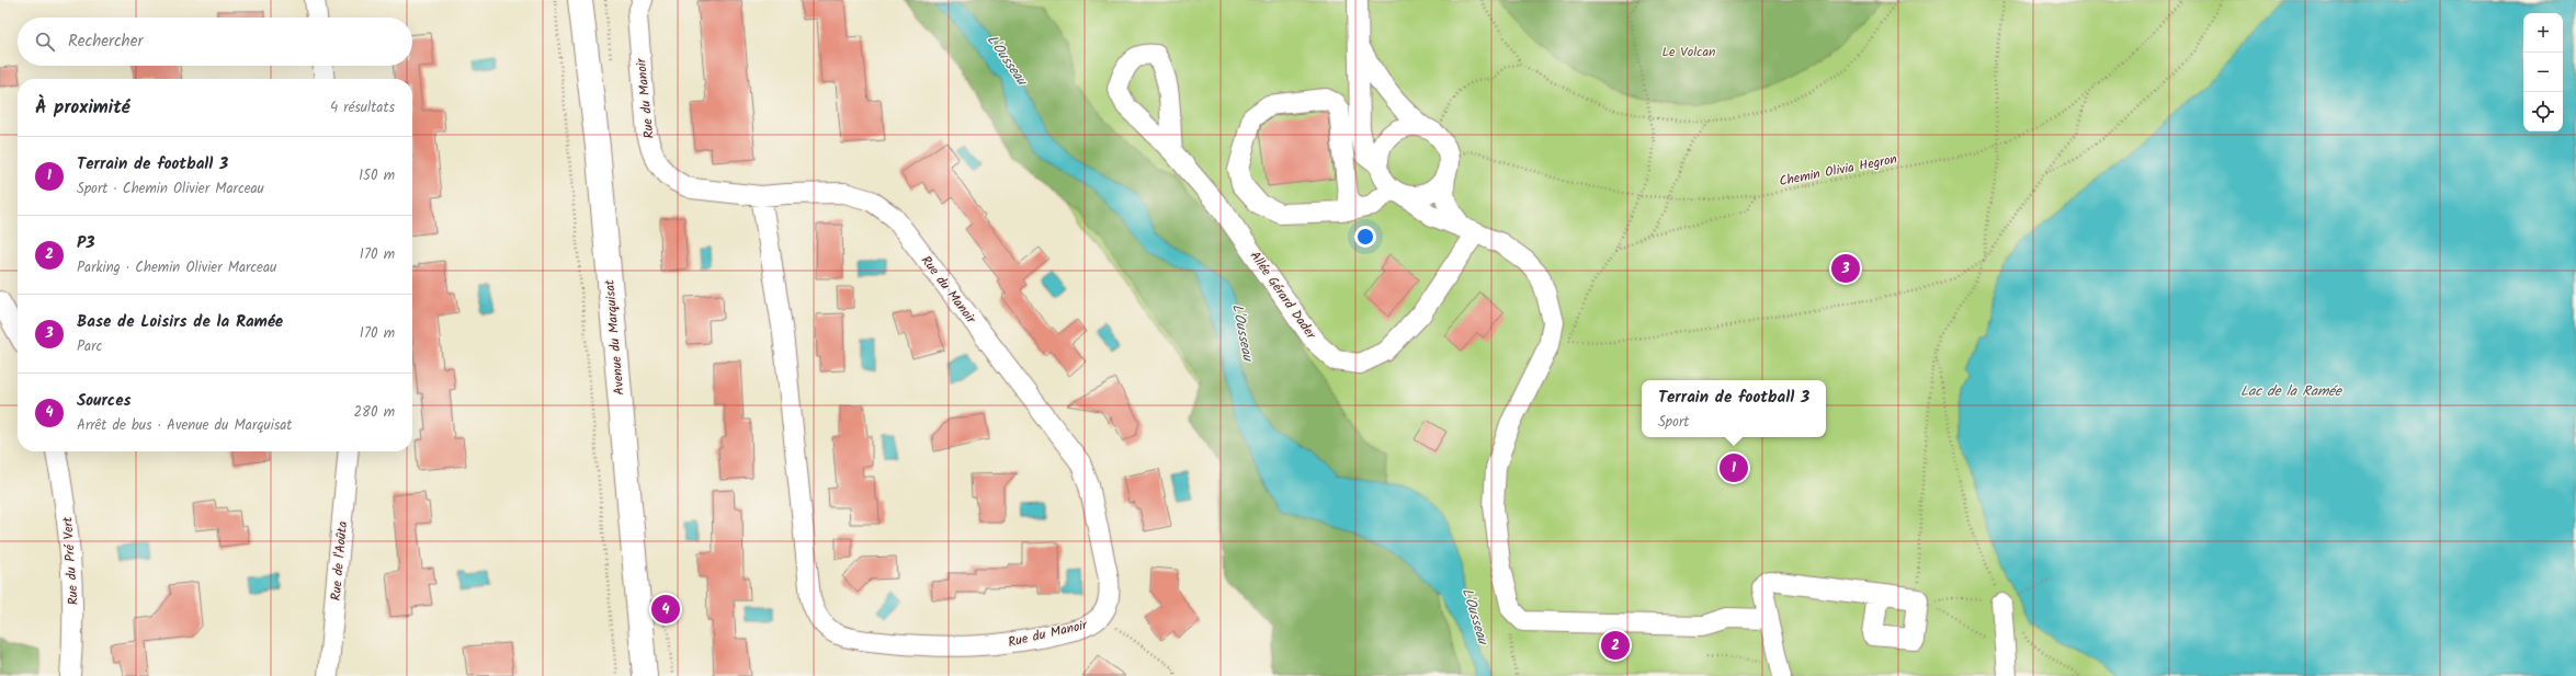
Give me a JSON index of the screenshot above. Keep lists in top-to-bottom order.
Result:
{
  "streets": {
    "main road": ["Avenue du Marquisat"],
    "street": [
      "Rue du Manoir",
      "Allée Gérard Dader",
      "Rue du Pré Vert",
      "Rue de l'Aoûta"
    ],
    "path": ["Chemin Olivia Hegron"]
  },
  "water": ["L'Ousseau", "Lac de la Ramée"],
  "parks": ["Le Volcan"],
  "page": {
    "map_buttons": ["+", "−"],
    "search": "Rechercher",
    "heading": ["À proximité", "4 résultats"],
    "list": [
      {
        "mark": "1",
        "name": "Terrain de football 3",
        "note": "Sport · Chemin Olivier Marceau",
        "value": "150 m"
      },
      {
        "mark": "2",
        "name": "P3",
        "note": "Parking · Chemin Olivier Marceau",
        "value": "170 m"
      },
      {
        "mark": "3",
        "name": "Base de Loisirs de la Ramée",
        "note": "Parc",
        "value": "170 m"
      },
      {
        "mark": "4",
        "name": "Sources",
        "note": "Arrêt de bus · Avenue du Marquisat",
        "value": "280 m"
      }
    ],
    "pins": [
      "3",
      "1",
      "4",
      "2"
    ],
    "popup": ["Terrain de football 3", "Sport"]
  }
}
